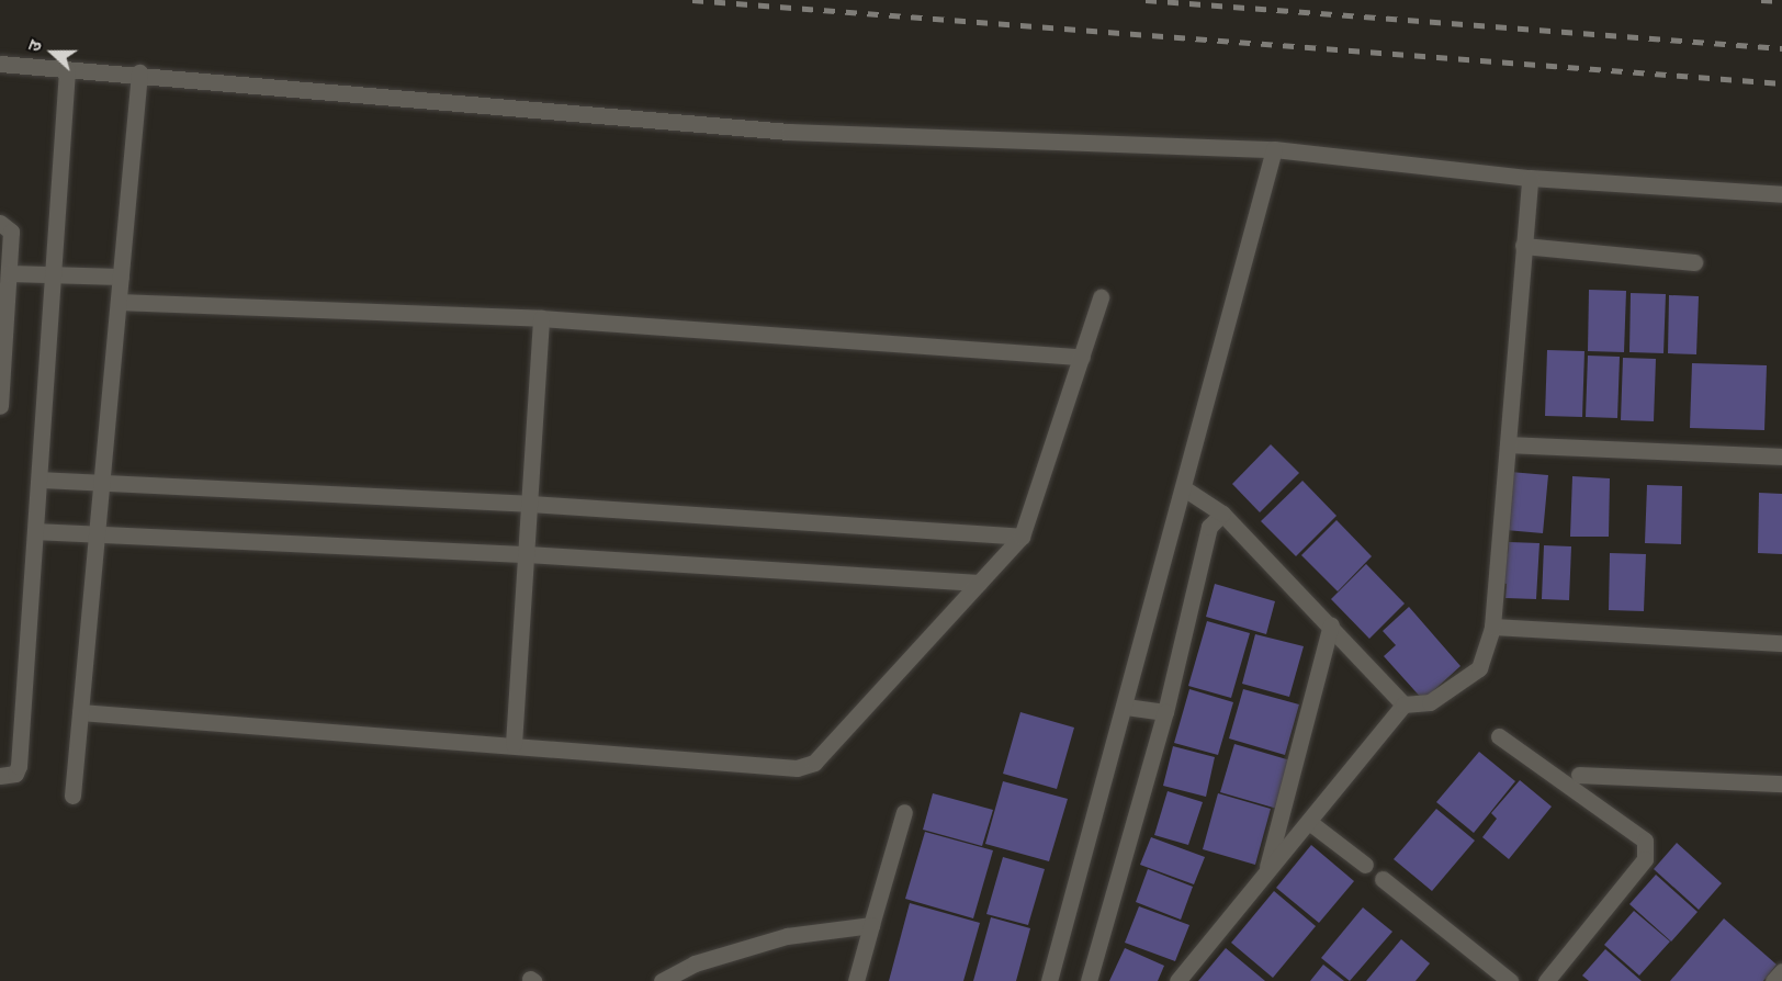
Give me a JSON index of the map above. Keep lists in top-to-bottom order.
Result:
{
  "north": "left"
}
